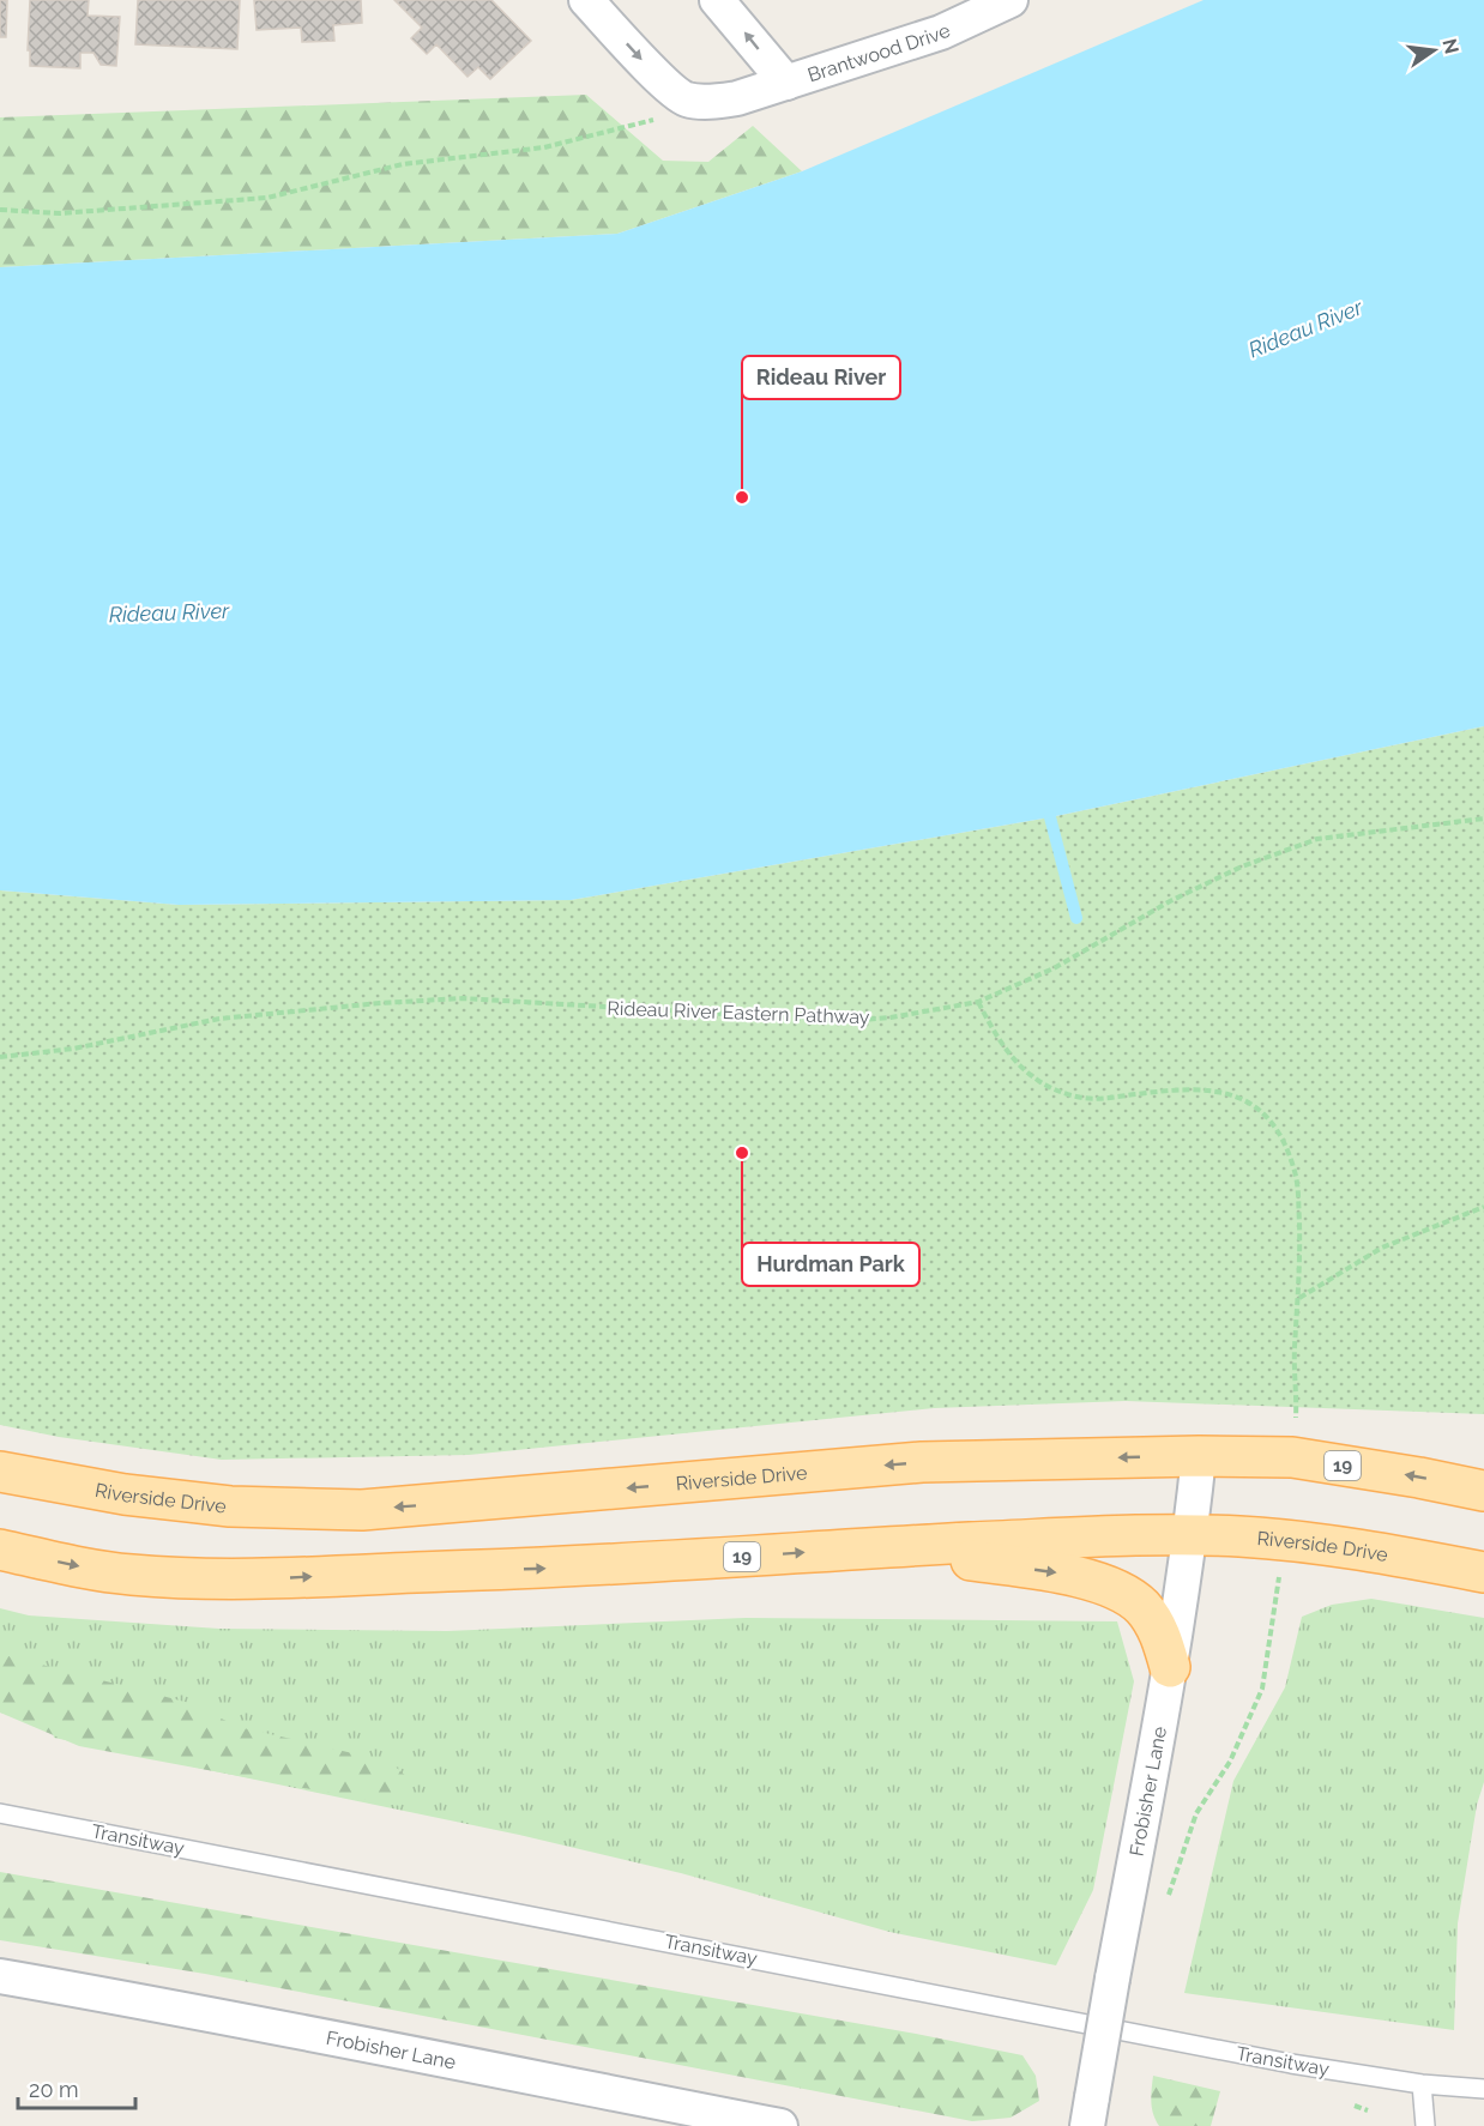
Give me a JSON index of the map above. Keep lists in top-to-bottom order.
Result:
{
  "streets": {
    "main road": ["19", "Riverside Drive"],
    "street": ["Brantwood Drive", "Frobisher Lane"],
    "lane": ["Transitway"],
    "path": ["Rideau River Eastern Pathway"]
  },
  "crossings": [
    ["Riverside Drive", "Frobisher Lane"]
  ],
  "water": ["Rideau River"],
  "places": ["Rideau River", "Hurdman Park"],
  "scale_bar": "20 m",
  "north": "right"
}
